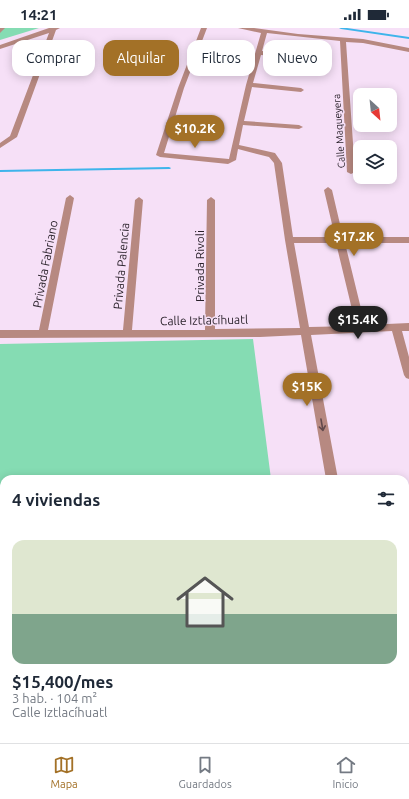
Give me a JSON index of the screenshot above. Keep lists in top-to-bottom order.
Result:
{
  "streets": {
    "street": [
      "Calle Maqueyera",
      "Privada Fabriano",
      "Privada Palencia",
      "Privada Rivoli",
      "Calle Iztlacíhuatl"
    ]
  },
  "crossings": [
    ["Privada Fabriano", "Calle Iztlacíhuatl"],
    ["Privada Palencia", "Calle Iztlacíhuatl"],
    ["Privada Rivoli", "Calle Iztlacíhuatl"]
  ],
  "north": "bottom right",
  "page": {
    "status": "14:21",
    "chip": [
      "Comprar",
      "Alquilar",
      "Filtros",
      "Nuevo"
    ],
    "price": [
      "$10.2K",
      "$17.2K",
      "$15.4K",
      "$15K"
    ],
    "heading": "4 viviendas",
    "list": [
      {
        "name": "$15,400/mes",
        "note": "3 hab. · 104 m² · Calle Iztlacíhuatl"
      }
    ],
    "tabs": ["Mapa", "Guardados", "Inicio"]
  }
}
